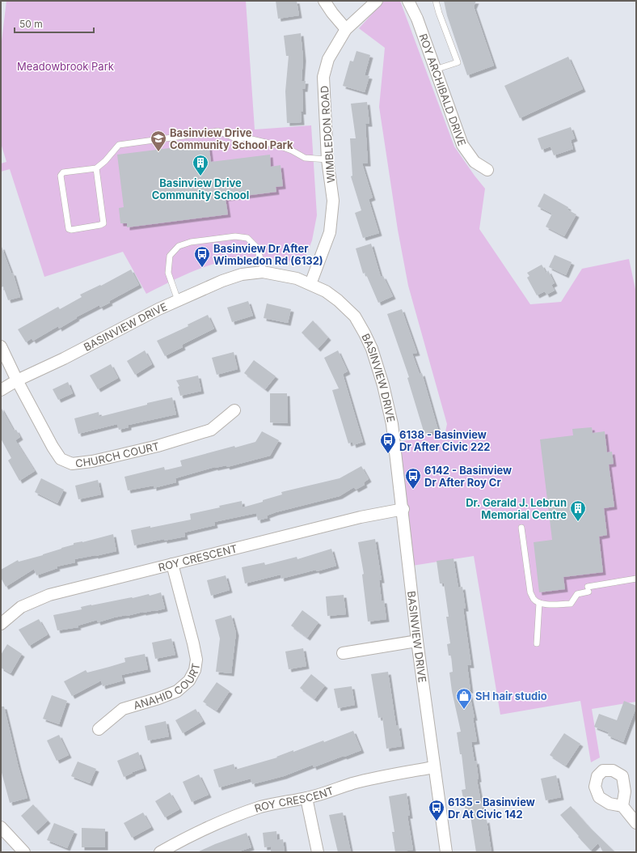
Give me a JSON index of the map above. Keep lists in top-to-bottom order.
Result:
{
  "streets": {
    "street": [
      "ROY ARCHIBALD DRIVE",
      "WIMBLEDON ROAD",
      "BASINVIEW DRIVE",
      "CHURCH COURT",
      "ROY CRESCENT",
      "ANAHID COURT"
    ]
  },
  "crossings": [
    ["WIMBLEDON ROAD", "BASINVIEW DRIVE"],
    ["BASINVIEW DRIVE", "CHURCH COURT"],
    ["BASINVIEW DRIVE", "ROY CRESCENT"],
    ["ROY CRESCENT", "ANAHID COURT"]
  ],
  "parks": ["Meadowbrook Park"],
  "places": {
    "school or university": ["Basinview Drive Community School Park"],
    "building": ["Basinview Drive Community School", "Dr. Gerald J. Lebrun Memorial Centre"],
    "bus stop": [
      "Basinview Dr After Wimbledon Rd (6132)",
      "6138 - Basinview Dr After Civic 222",
      "6142 - Basinview Dr After Roy Cr",
      "6135 - Basinview Dr At Civic 142"
    ],
    "shop": ["SH hair studio"]
  },
  "scale_bar": "50 m"
}
